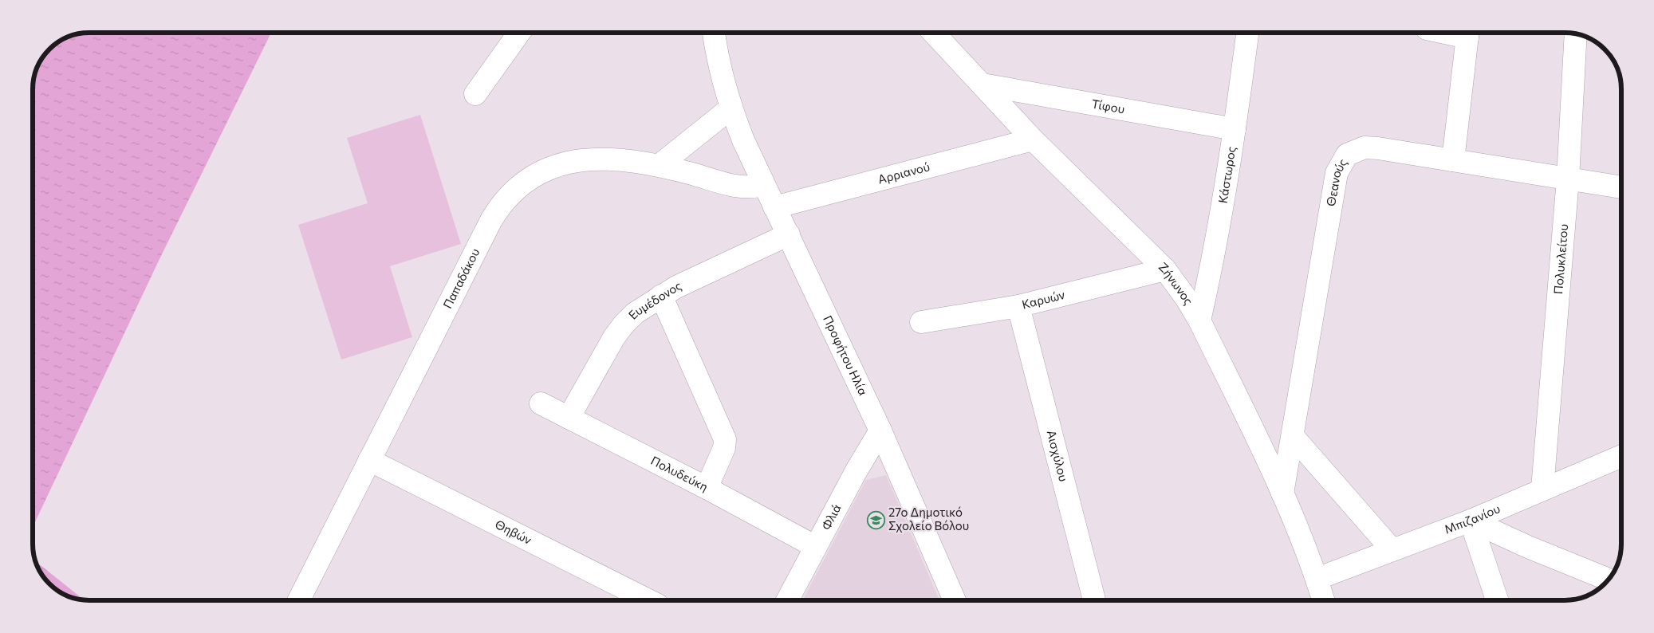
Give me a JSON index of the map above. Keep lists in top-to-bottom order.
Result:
{
  "streets": {
    "street": [
      "Τίφου",
      "Αρριανού",
      "Κάστωρος",
      "Θεανούς",
      "Πολυκλείτου",
      "Παπαδάκου",
      "Ζήνωνος",
      "Καρυών",
      "Ευμέδονος",
      "Προφήτου Ηλία",
      "Αισχύλου",
      "Πολυδεύκη",
      "Φλιά",
      "Μπιζανίου",
      "Θηβών"
    ]
  },
  "crossings": [
    ["Τίφου", "Κάστωρος"],
    ["Τίφου", "Ζήνωνος"],
    ["Αρριανού", "Ζήνωνος"],
    ["Αρριανού", "Προφήτου Ηλία"],
    ["Κάστωρος", "Ζήνωνος"],
    ["Θεανούς", "Πολυκλείτου"],
    ["Θεανούς", "Ζήνωνος"],
    ["Πολυκλείτου", "Μπιζανίου"],
    ["Παπαδάκου", "Προφήτου Ηλία"],
    ["Παπαδάκου", "Θηβών"],
    ["Ζήνωνος", "Καρυών"],
    ["Ζήνωνος", "Μπιζανίου"],
    ["Καρυών", "Αισχύλου"],
    ["Ευμέδονος", "Προφήτου Ηλία"],
    ["Ευμέδονος", "Πολυδεύκη"],
    ["Προφήτου Ηλία", "Φλιά"],
    ["Πολυδεύκη", "Φλιά"]
  ],
  "places": {
    "school or university": ["27ο Δημοτικό Σχολείο Βόλου"]
  }
}
